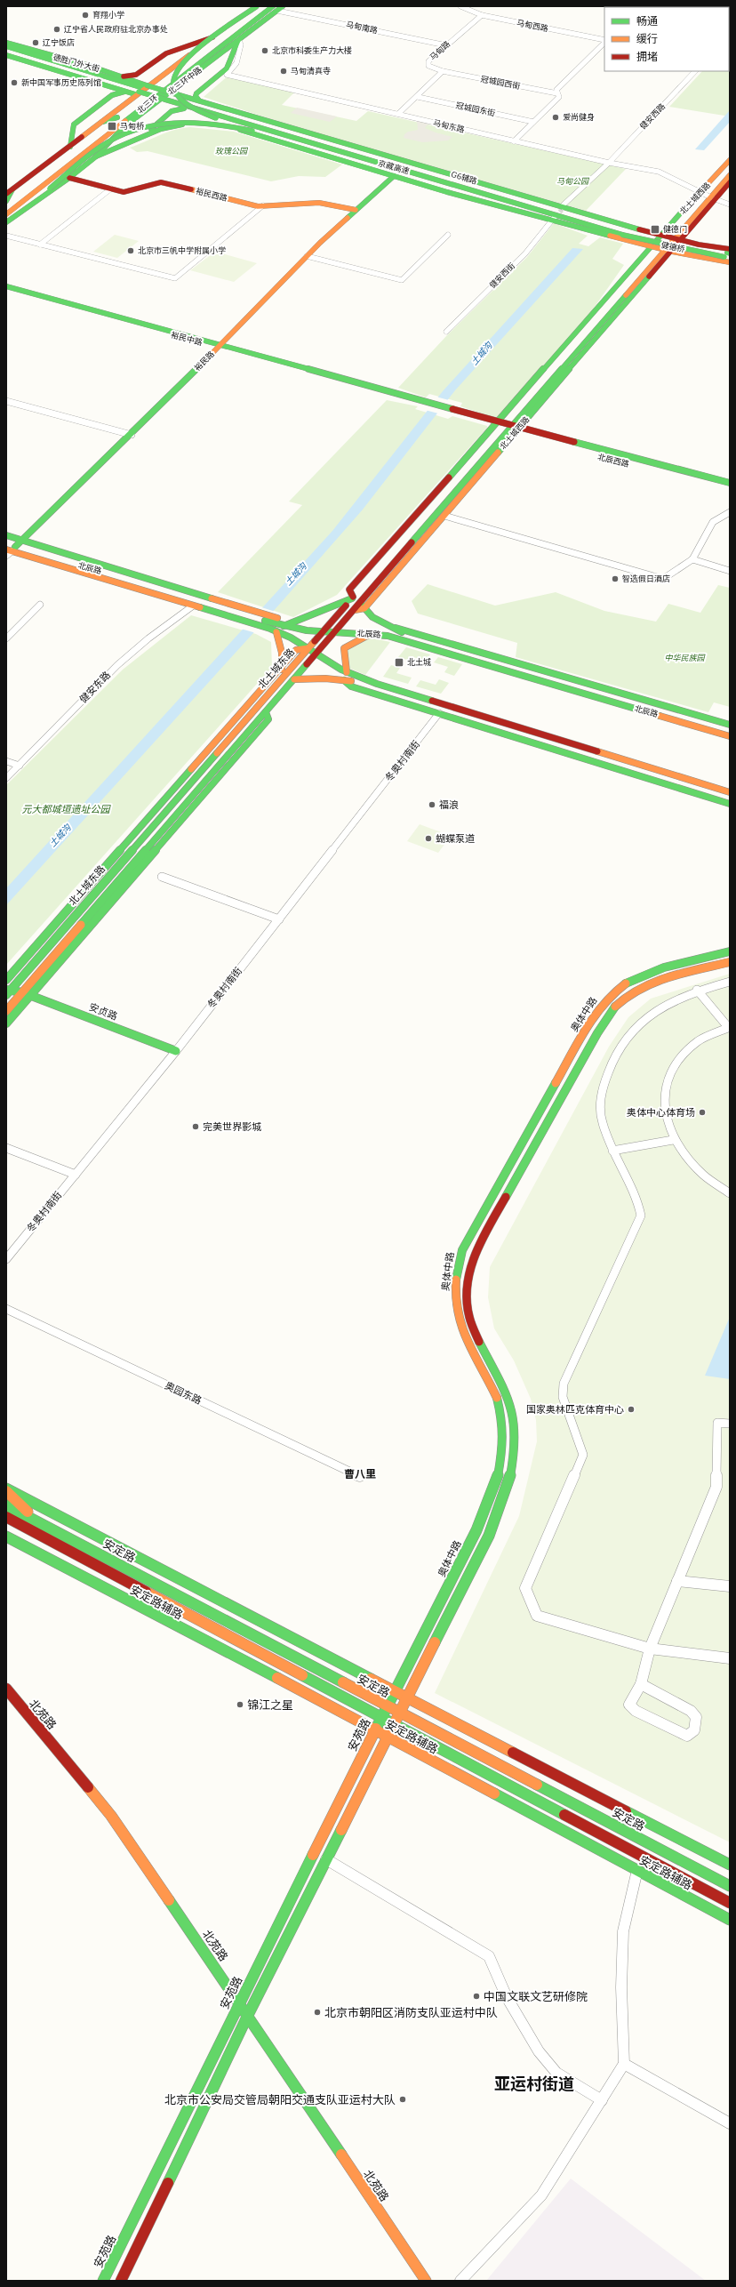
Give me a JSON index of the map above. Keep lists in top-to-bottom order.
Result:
{
  "streets": {
    "main road": [
      "德胜门外大街",
      "北三环中路",
      "北三环",
      "京藏高速",
      "G6辅路",
      "裕民西路",
      "北土城西路",
      "健德桥",
      "裕民中路",
      "裕民路",
      "北辰西路",
      "北辰路",
      "北土城东路",
      "安贞路",
      "奥体中路",
      "安定路",
      "安定路辅路",
      "北苑路",
      "安苑路"
    ],
    "street": [
      "马甸西路",
      "马甸南路",
      "马甸路",
      "冠城园西街",
      "冠城园东街",
      "健安西路",
      "马甸东路",
      "健安西街",
      "健安东路",
      "冬奥村南街",
      "奥园东路"
    ]
  },
  "crossings": [
    ["马甸西路", "马甸路"],
    ["马甸南路", "马甸路"],
    ["马甸南路", "北三环中路"],
    ["马甸南路", "北三环"],
    ["马甸路", "冠城园西街"],
    ["马甸路", "冠城园东街"],
    ["马甸路", "马甸东路"],
    ["北三环中路", "北三环"],
    ["北三环中路", "马甸东路"],
    ["北三环中路", "裕民西路"],
    ["健安西路", "马甸东路"],
    ["健安西路", "G6辅路"],
    ["马甸东路", "北土城西路"],
    ["京藏高速", "G6辅路"],
    ["京藏高速", "健德桥"],
    ["G6辅路", "北土城西路"],
    ["G6辅路", "健德桥"],
    ["G6辅路", "健安西街"],
    ["G6辅路", "裕民路"],
    ["裕民西路", "裕民路"],
    ["北土城西路", "北辰西路"],
    ["北土城西路", "北辰路"],
    ["北土城西路", "北土城东路"],
    ["裕民中路", "裕民路"],
    ["裕民中路", "北辰西路"],
    ["裕民路", "北辰路"],
    ["北辰路", "北土城东路"],
    ["北辰路", "健安东路"],
    ["北土城东路", "安贞路"],
    ["冬奥村南街", "安贞路"],
    ["奥体中路", "安定路"],
    ["奥体中路", "安苑路"],
    ["安定路", "安苑路"],
    ["安定路辅路", "安苑路"],
    ["北苑路", "安苑路"]
  ],
  "districts": ["曹八里", "亚运村街道"],
  "water": ["土城沟"],
  "parks": [
    "玫瑰公园",
    "马甸公园",
    "中华民族园",
    "元大都城垣遗址公园"
  ],
  "places": {
    "other": [
      "育翔小学",
      "辽宁省人民政府驻北京办事处",
      "辽宁饭店",
      "北京市科委生产力大楼",
      "马甸清真寺",
      "新中国军事历史陈列馆",
      "爱尚健身",
      "北京市三帆中学附属小学",
      "智选假日酒店",
      "福浪",
      "蝴蝶泵道",
      "奥体中心体育场",
      "完美世界影城",
      "国家奥林匹克体育中心",
      "锦江之星",
      "中国文联文艺研修院",
      "北京市朝阳区消防支队亚运村中队",
      "北京市公安局交管局朝阳交通支队亚运村大队"
    ],
    "transit": ["马甸桥", "健德门", "北土城"]
  },
  "legend": ["畅通", "缓行", "拥堵"]
}
